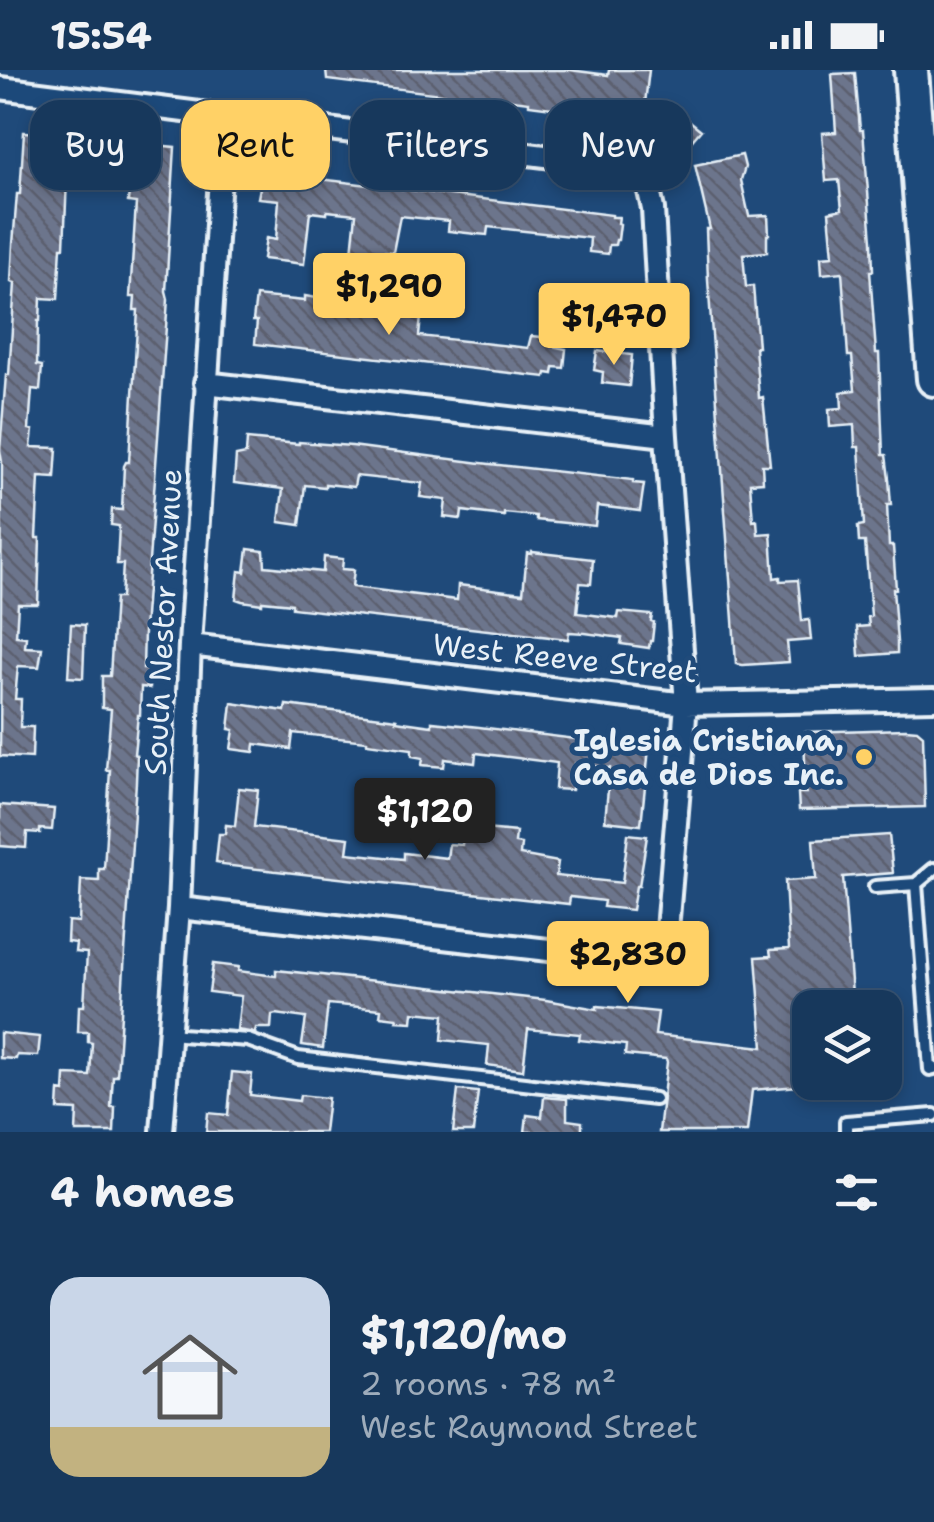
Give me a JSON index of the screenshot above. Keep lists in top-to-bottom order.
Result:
{
  "streets": {
    "street": ["South Nestor Avenue", "West Reeve Street"]
  },
  "crossings": [
    ["South Nestor Avenue", "West Reeve Street"]
  ],
  "places": ["Iglesia Cristiana, Casa de Dios Inc."],
  "page": {
    "status": "15:54",
    "chip": [
      "Buy",
      "Rent",
      "Filters",
      "New"
    ],
    "price": [
      "$1,290",
      "$1,470",
      "$1,120",
      "$2,830"
    ],
    "heading": "4 homes",
    "list": [
      {
        "name": "$1,120/mo",
        "note": "2 rooms · 78 m² · West Raymond Street"
      }
    ]
  }
}
